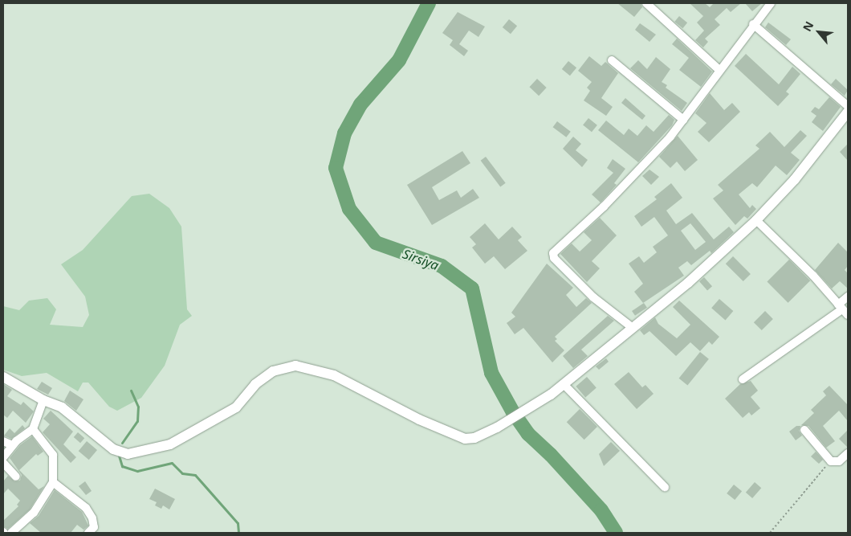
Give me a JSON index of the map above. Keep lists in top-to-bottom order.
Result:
{
  "water": ["Sirsiya"],
  "north": "top left"
}
